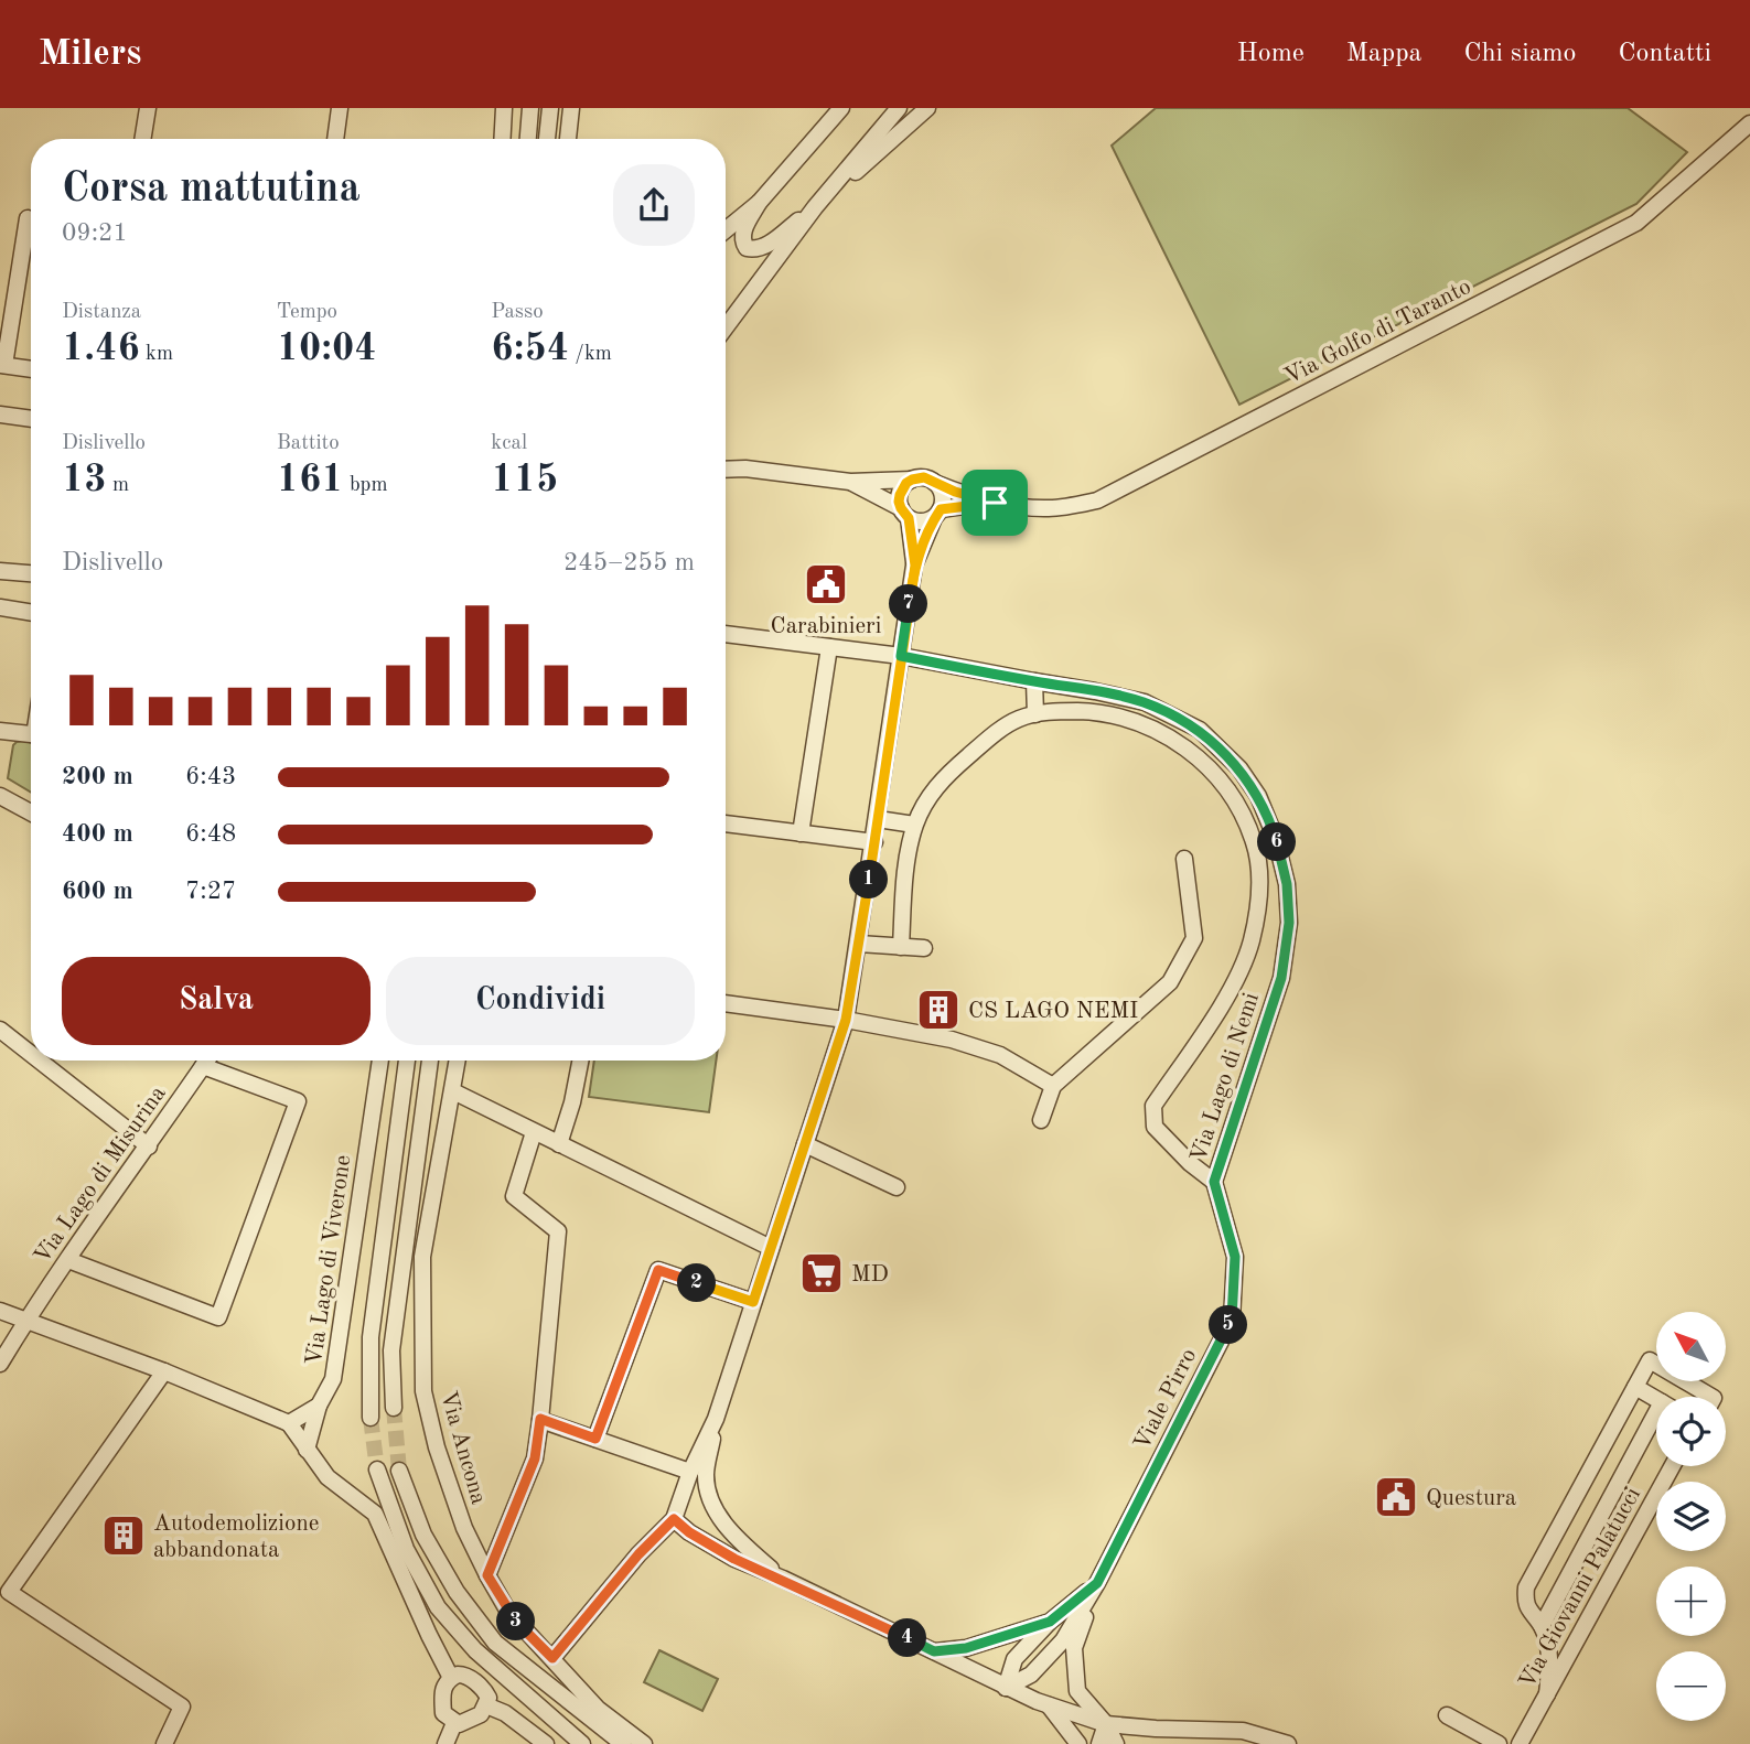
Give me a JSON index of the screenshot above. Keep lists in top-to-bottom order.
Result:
{
  "streets": {
    "street": [
      "Via Golfo di Taranto",
      "Via Lago di Nemi",
      "Via Lago di Misurina",
      "Via Lago di Viverone",
      "Viale Pirro",
      "Via Ancona",
      "Via Giovanni Palatucci"
    ]
  },
  "crossings": [
    ["Via Lago di Nemi", "Viale Pirro"]
  ],
  "places": {
    "public building": ["Carabinieri", "Questura"],
    "building": ["CS LAGO NEMI", "Autodemolizione abbandonata"],
    "supermarket": ["MD"]
  },
  "north": "top left",
  "page": {
    "header": "Milers",
    "nav": [
      "Home",
      "Mappa",
      "Chi siamo",
      "Contatti"
    ],
    "heading": ["Corsa mattutina", "09:21"],
    "stats": [
      ["Distanza", "1.46 km"],
      ["Tempo", "10:04"],
      ["Passo", "6:54 /km"],
      ["Dislivello", "13 m"],
      ["Battito", "161 bpm"],
      ["kcal", "115"]
    ],
    "chart": ["Dislivello", "245–255 m"],
    "pins": [
      "7",
      "6",
      "1",
      "2",
      "5",
      "3",
      "4"
    ],
    "list": [
      {
        "name": "200 m",
        "note": "6:43"
      },
      {
        "name": "400 m",
        "note": "6:48"
      },
      {
        "name": "600 m",
        "note": "7:27"
      }
    ],
    "buttons": ["Salva", "Condividi"],
    "map_buttons": ["+", "−"]
  }
}
